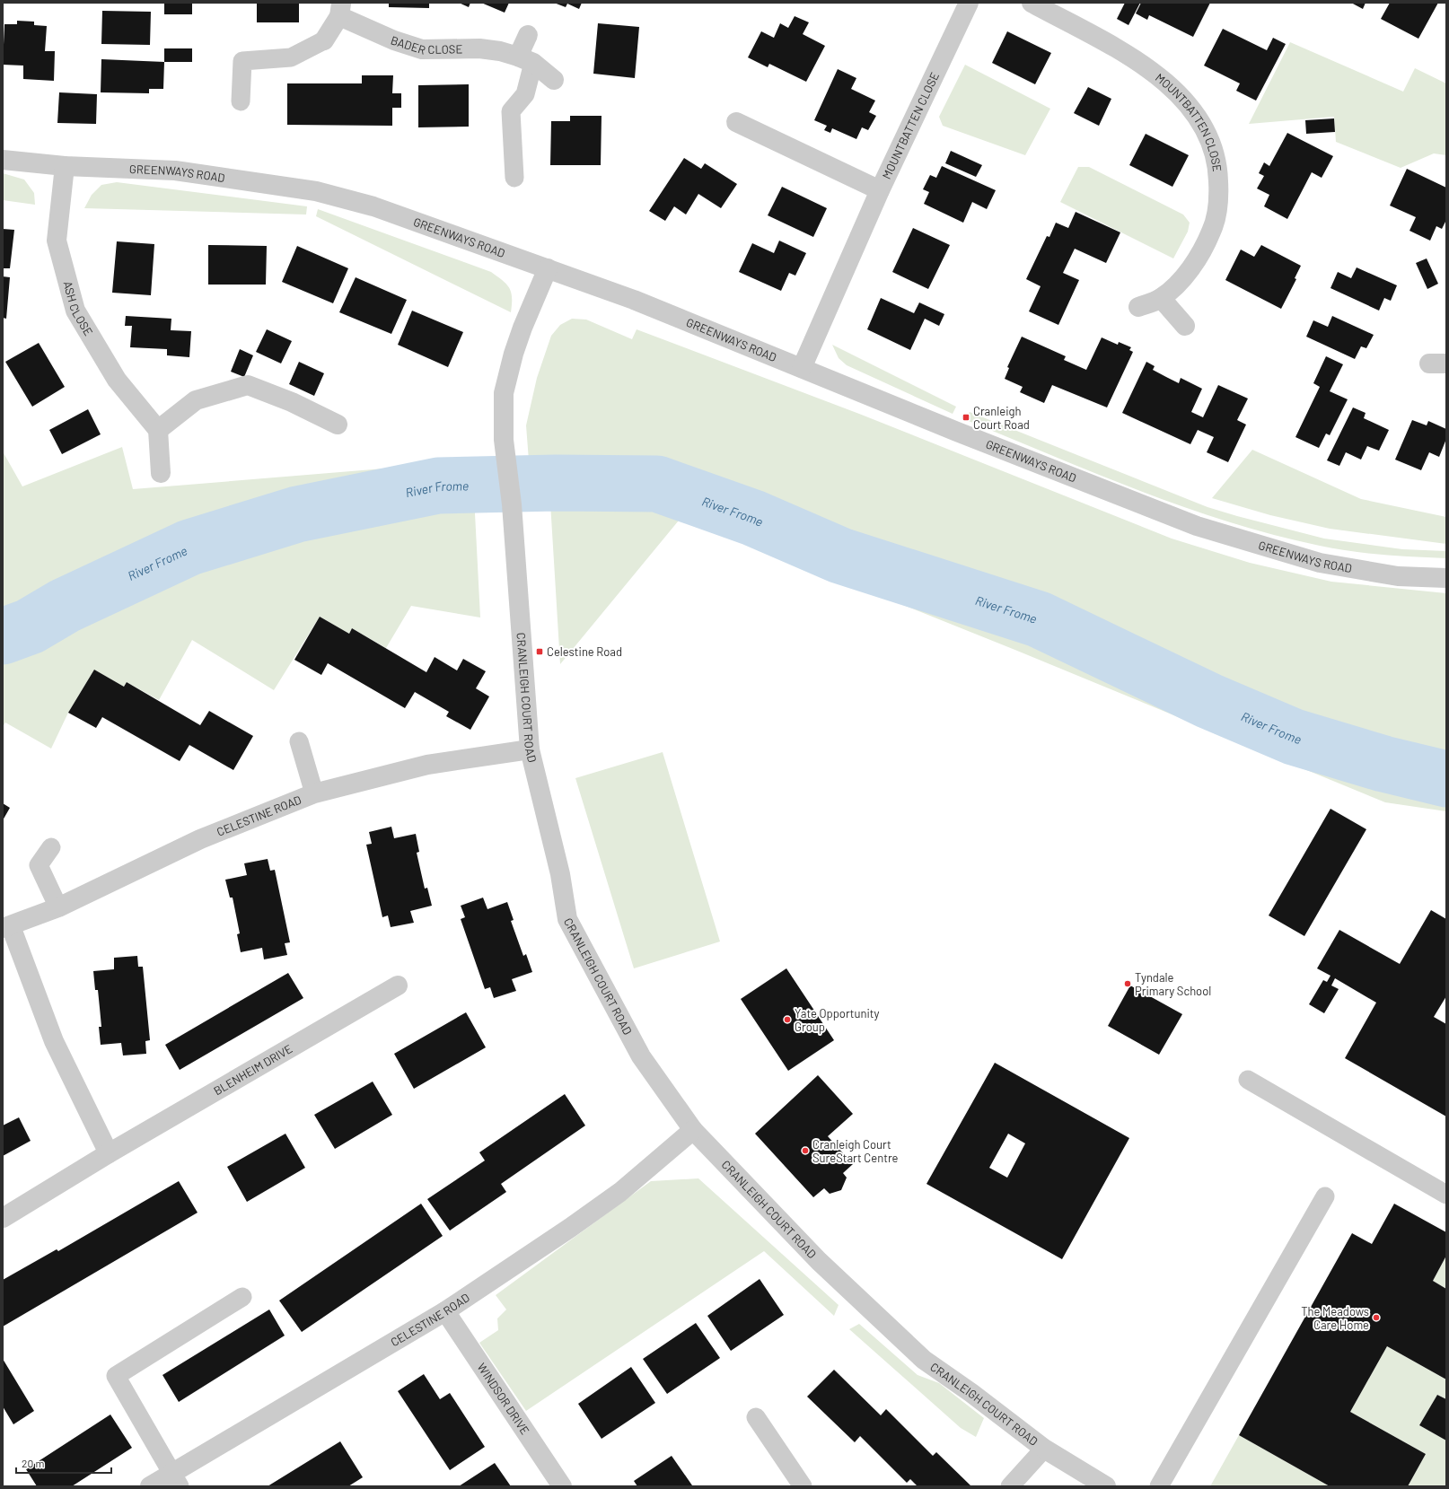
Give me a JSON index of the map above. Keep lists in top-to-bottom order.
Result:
{
  "streets": {
    "street": [
      "BADER CLOSE",
      "MOUNTBATTEN CLOSE",
      "GREENWAYS ROAD",
      "ASH CLOSE",
      "CRANLEIGH COURT ROAD",
      "CELESTINE ROAD",
      "BLENHEIM DRIVE",
      "WINDSOR DRIVE"
    ]
  },
  "crossings": [
    ["MOUNTBATTEN CLOSE", "GREENWAYS ROAD"],
    ["GREENWAYS ROAD", "ASH CLOSE"],
    ["GREENWAYS ROAD", "CRANLEIGH COURT ROAD"],
    ["CRANLEIGH COURT ROAD", "CELESTINE ROAD"],
    ["CELESTINE ROAD", "WINDSOR DRIVE"]
  ],
  "water": ["River Frome"],
  "places": {
    "transit": ["Cranleigh Court Road", "Celestine Road"],
    "other": [
      "Tyndale Primary School",
      "Yate Opportunity Group",
      "Cranleigh Court SureStart Centre",
      "The Meadows Care Home"
    ]
  },
  "scale_bar": "20 m"
}
